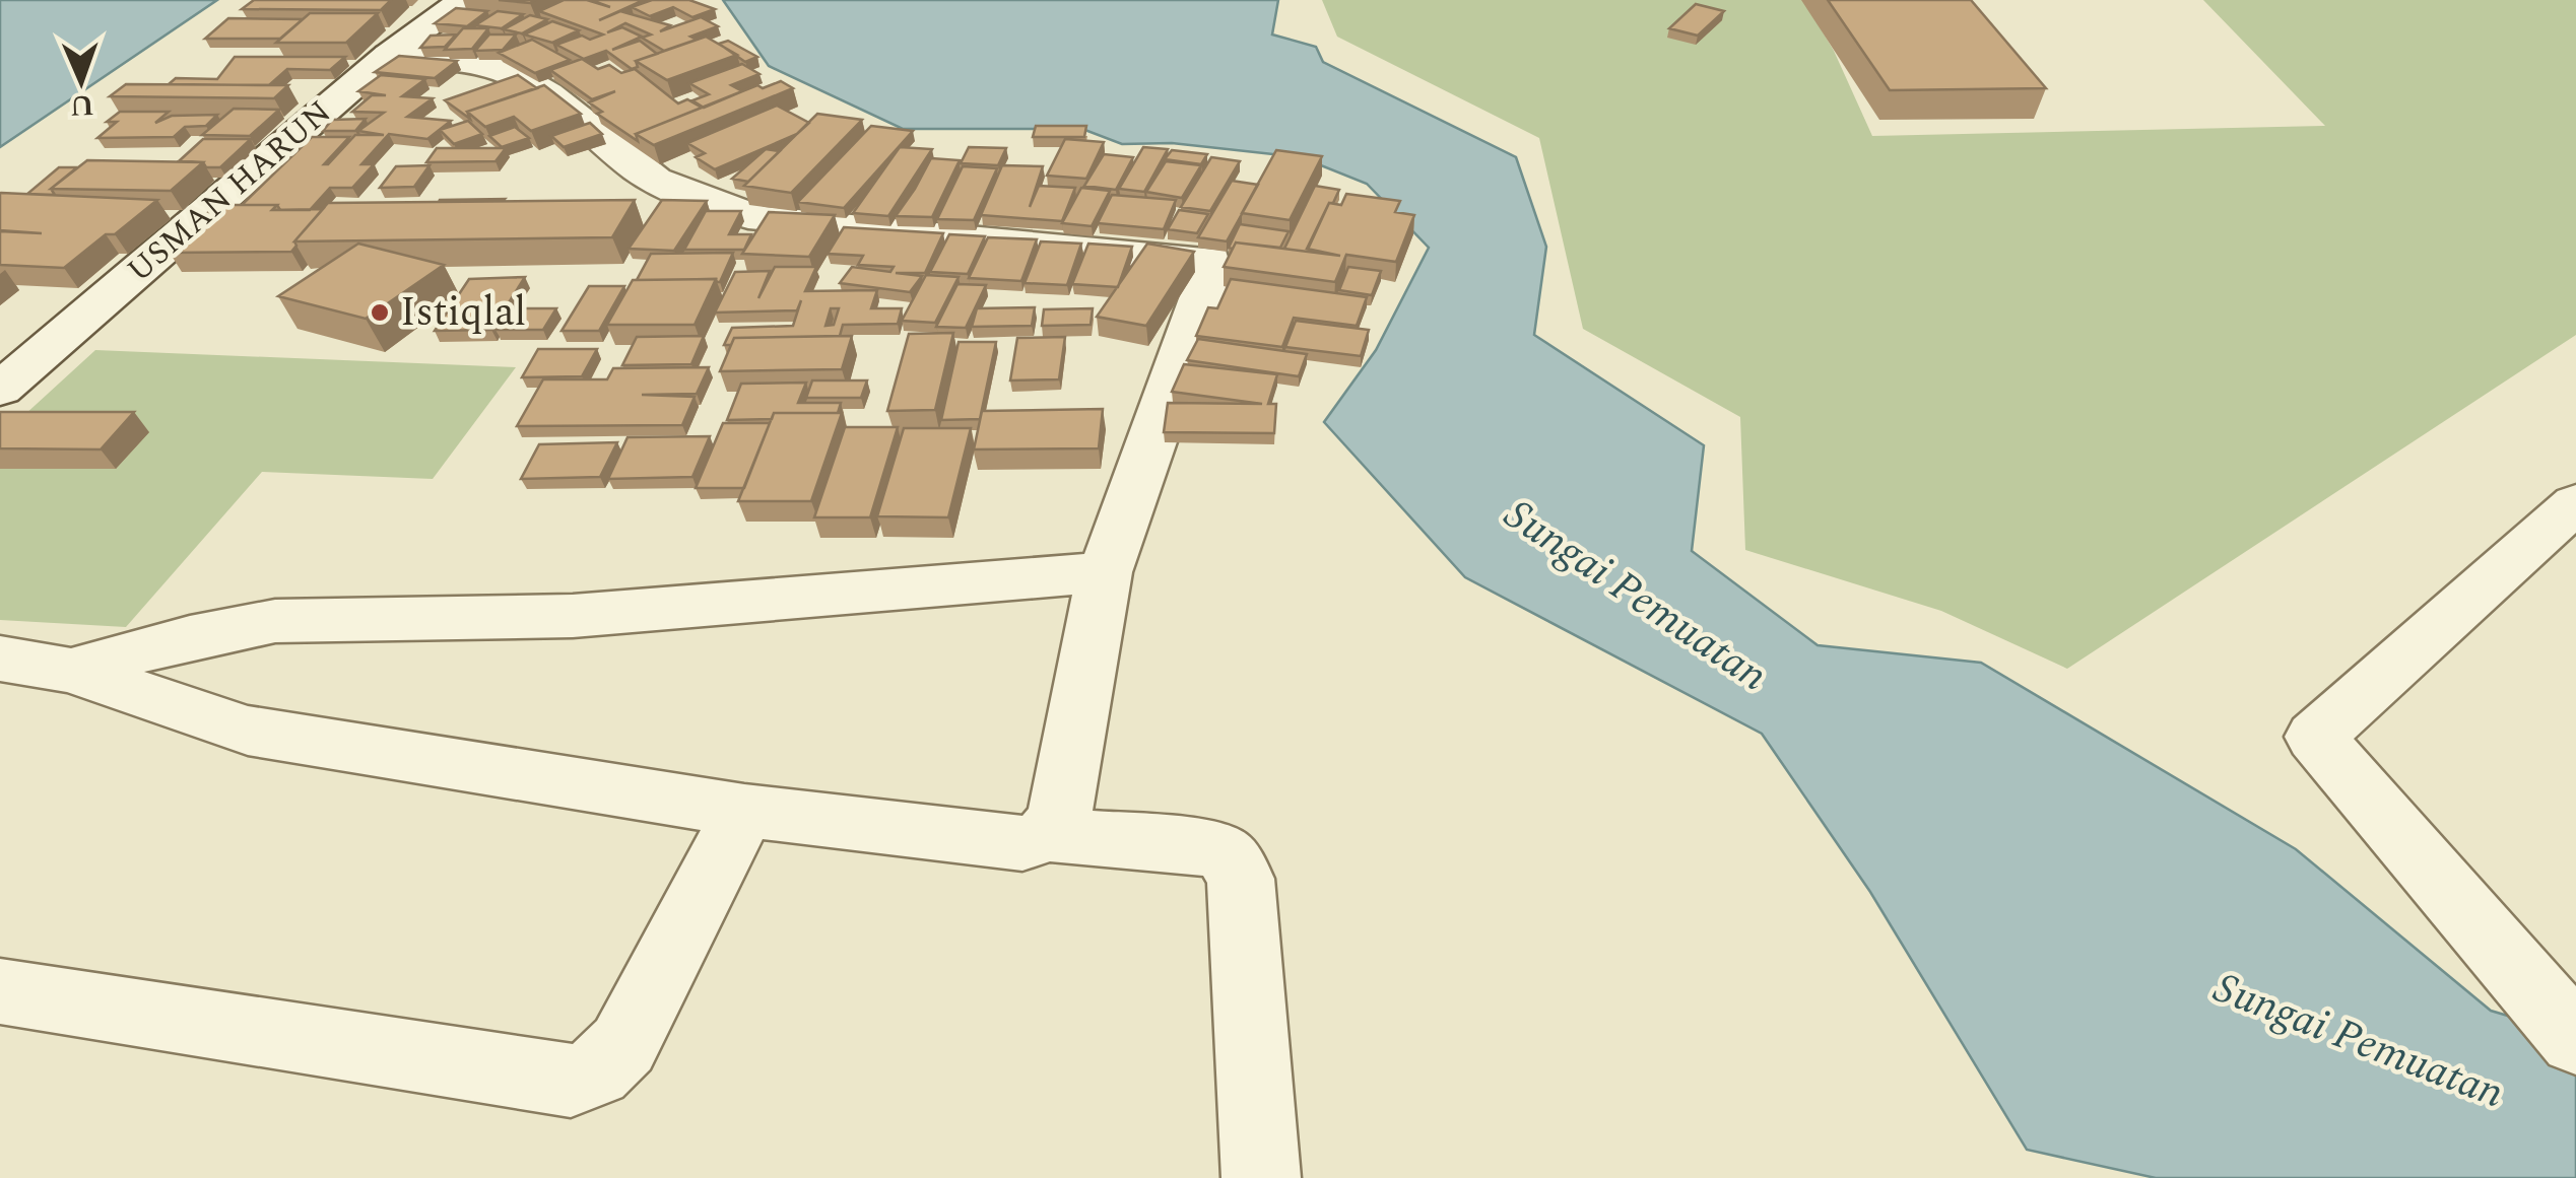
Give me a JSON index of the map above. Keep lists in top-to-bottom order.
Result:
{
  "streets": {
    "street": ["USMAN HARUN"]
  },
  "water": ["Sungai Pemuatan"],
  "places": ["Istiqlal"],
  "north": "bottom"
}
